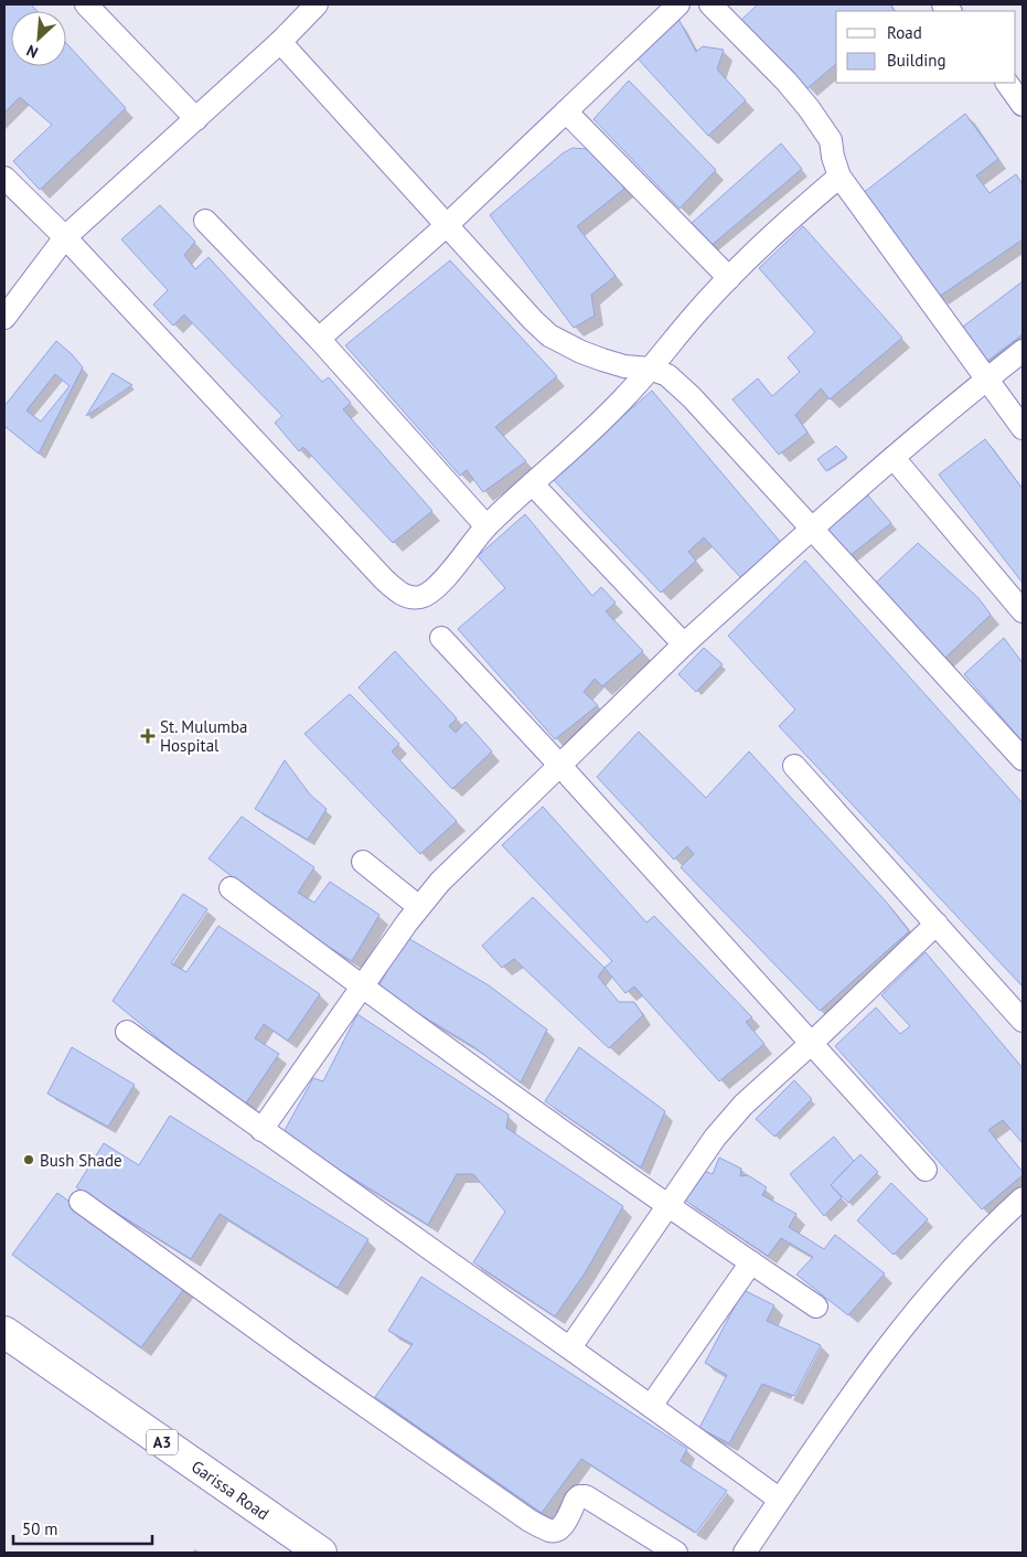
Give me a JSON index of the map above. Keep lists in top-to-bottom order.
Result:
{
  "streets": {
    "highway": ["A3", "Garissa Road"]
  },
  "places": {
    "health": ["St. Mulumba Hospital"],
    "other": ["Bush Shade"]
  },
  "legend": ["Road", "Building"],
  "scale_bar": "50 m",
  "north": "bottom left"
}
